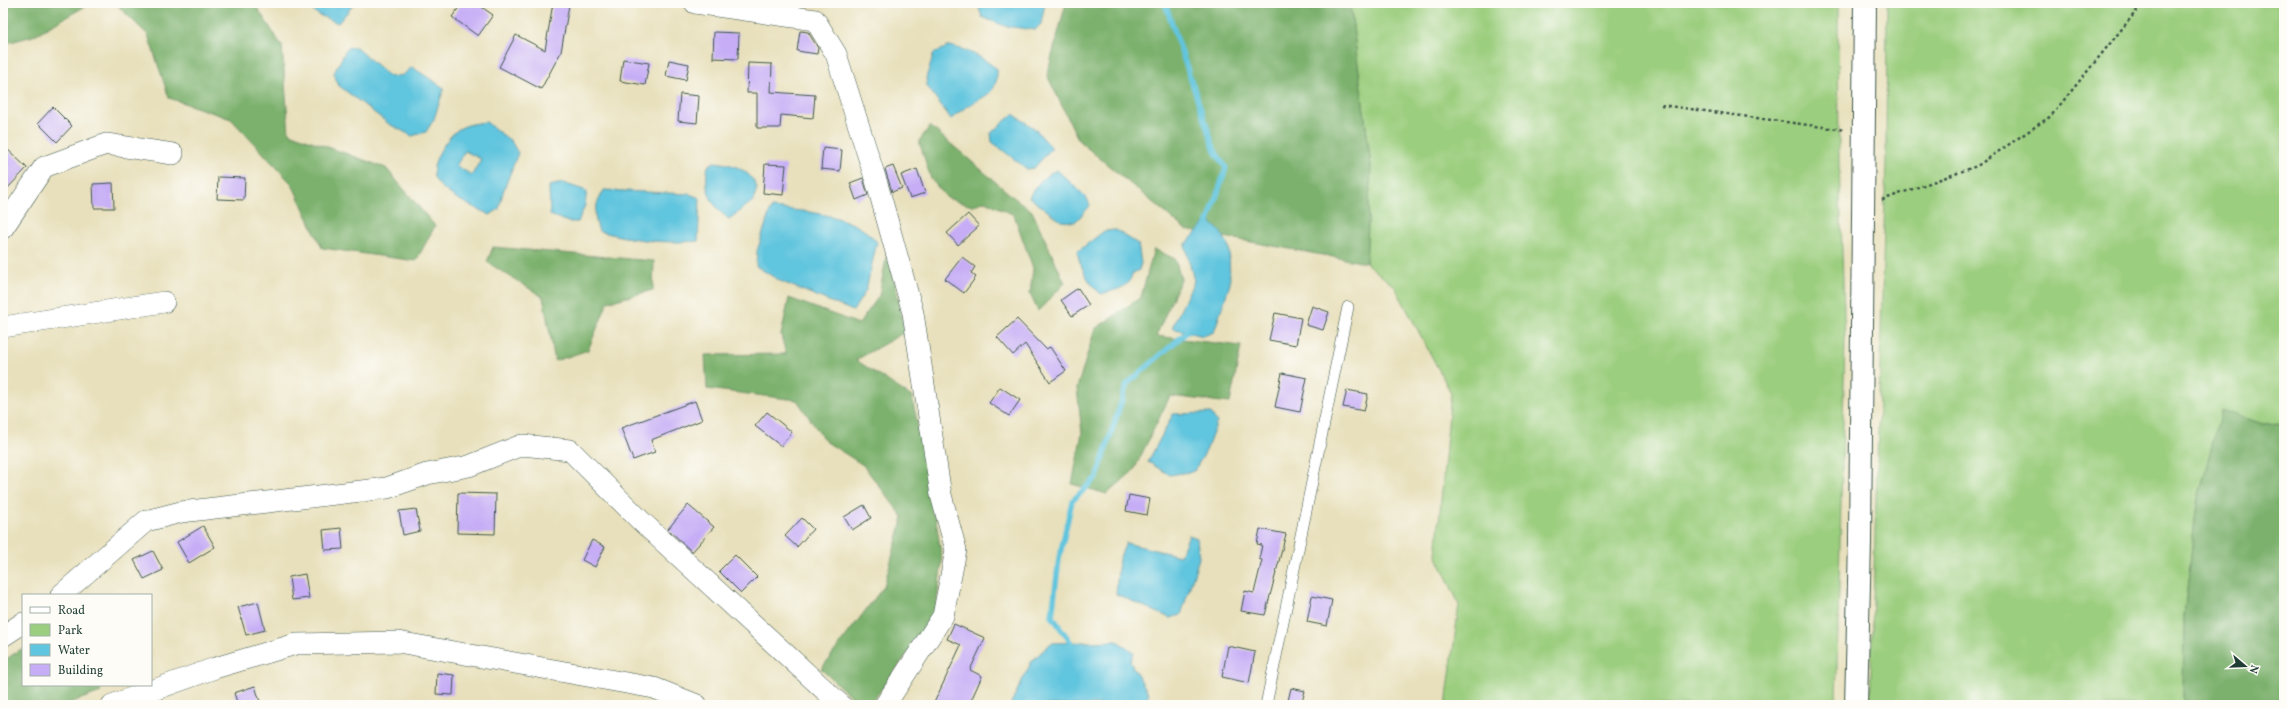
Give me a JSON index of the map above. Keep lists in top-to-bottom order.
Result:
{
  "legend": [
    "Road",
    "Park",
    "Water",
    "Building"
  ],
  "north": "right"
}
